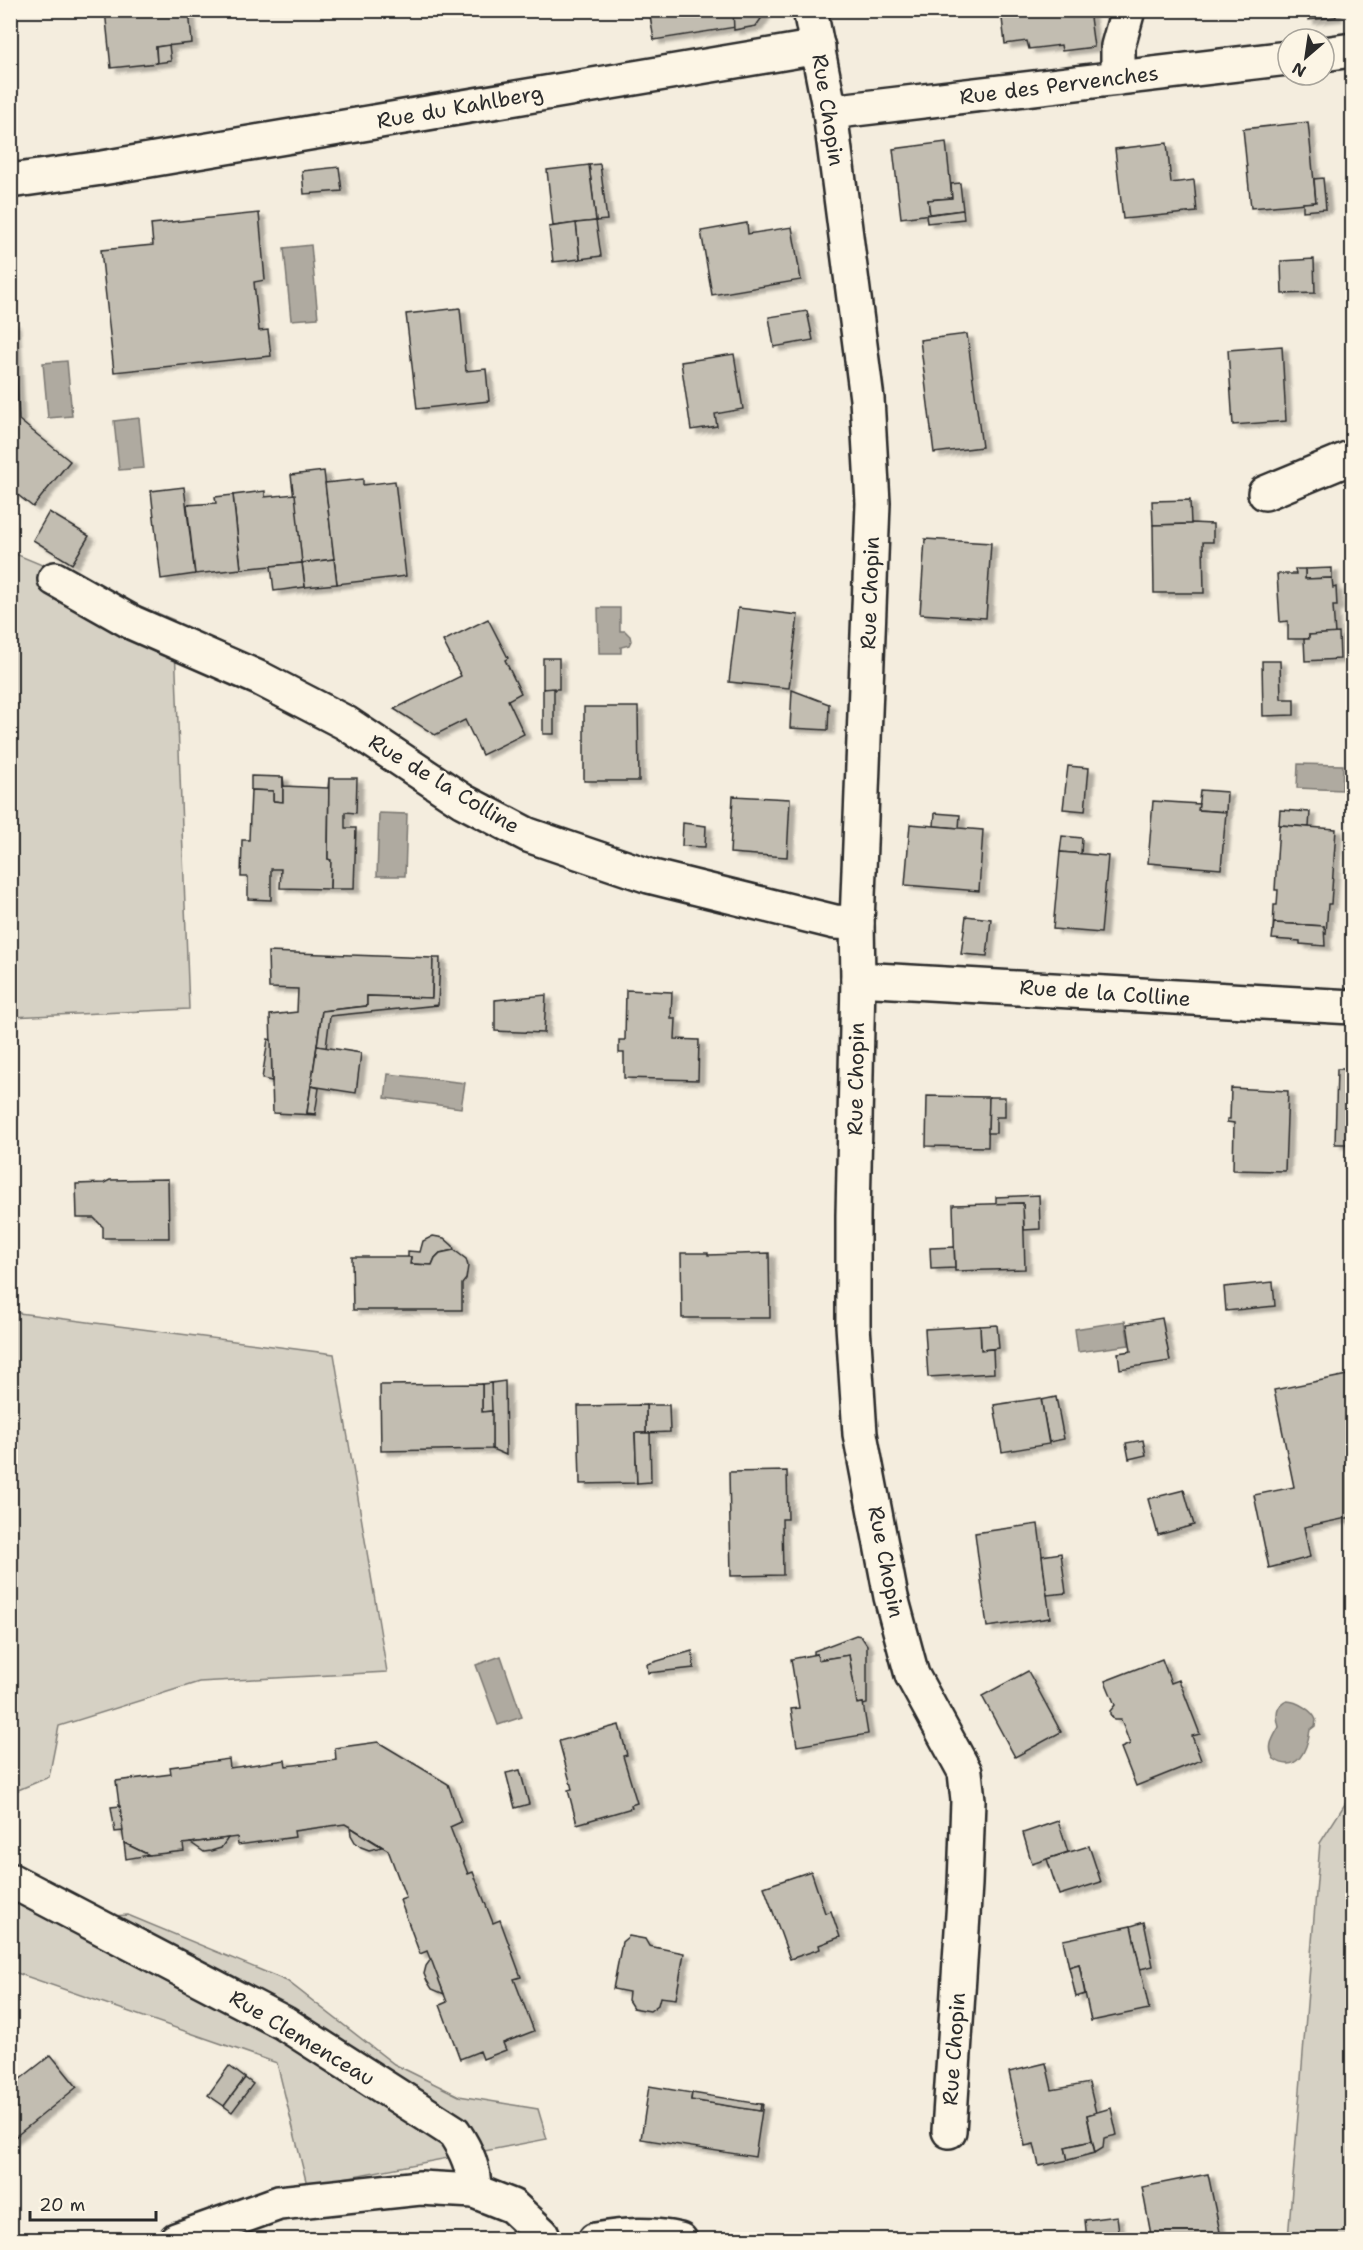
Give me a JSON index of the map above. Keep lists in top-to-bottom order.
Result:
{
  "streets": {
    "street": [
      "Rue des Pervenches",
      "Rue du Kahlberg",
      "Rue Chopin",
      "Rue de la Colline",
      "Rue Clemenceau"
    ]
  },
  "crossings": [
    ["Rue des Pervenches", "Rue Chopin"],
    ["Rue du Kahlberg", "Rue Chopin"],
    ["Rue Chopin", "Rue de la Colline"]
  ],
  "scale_bar": "20 m",
  "north": "bottom left"
}
